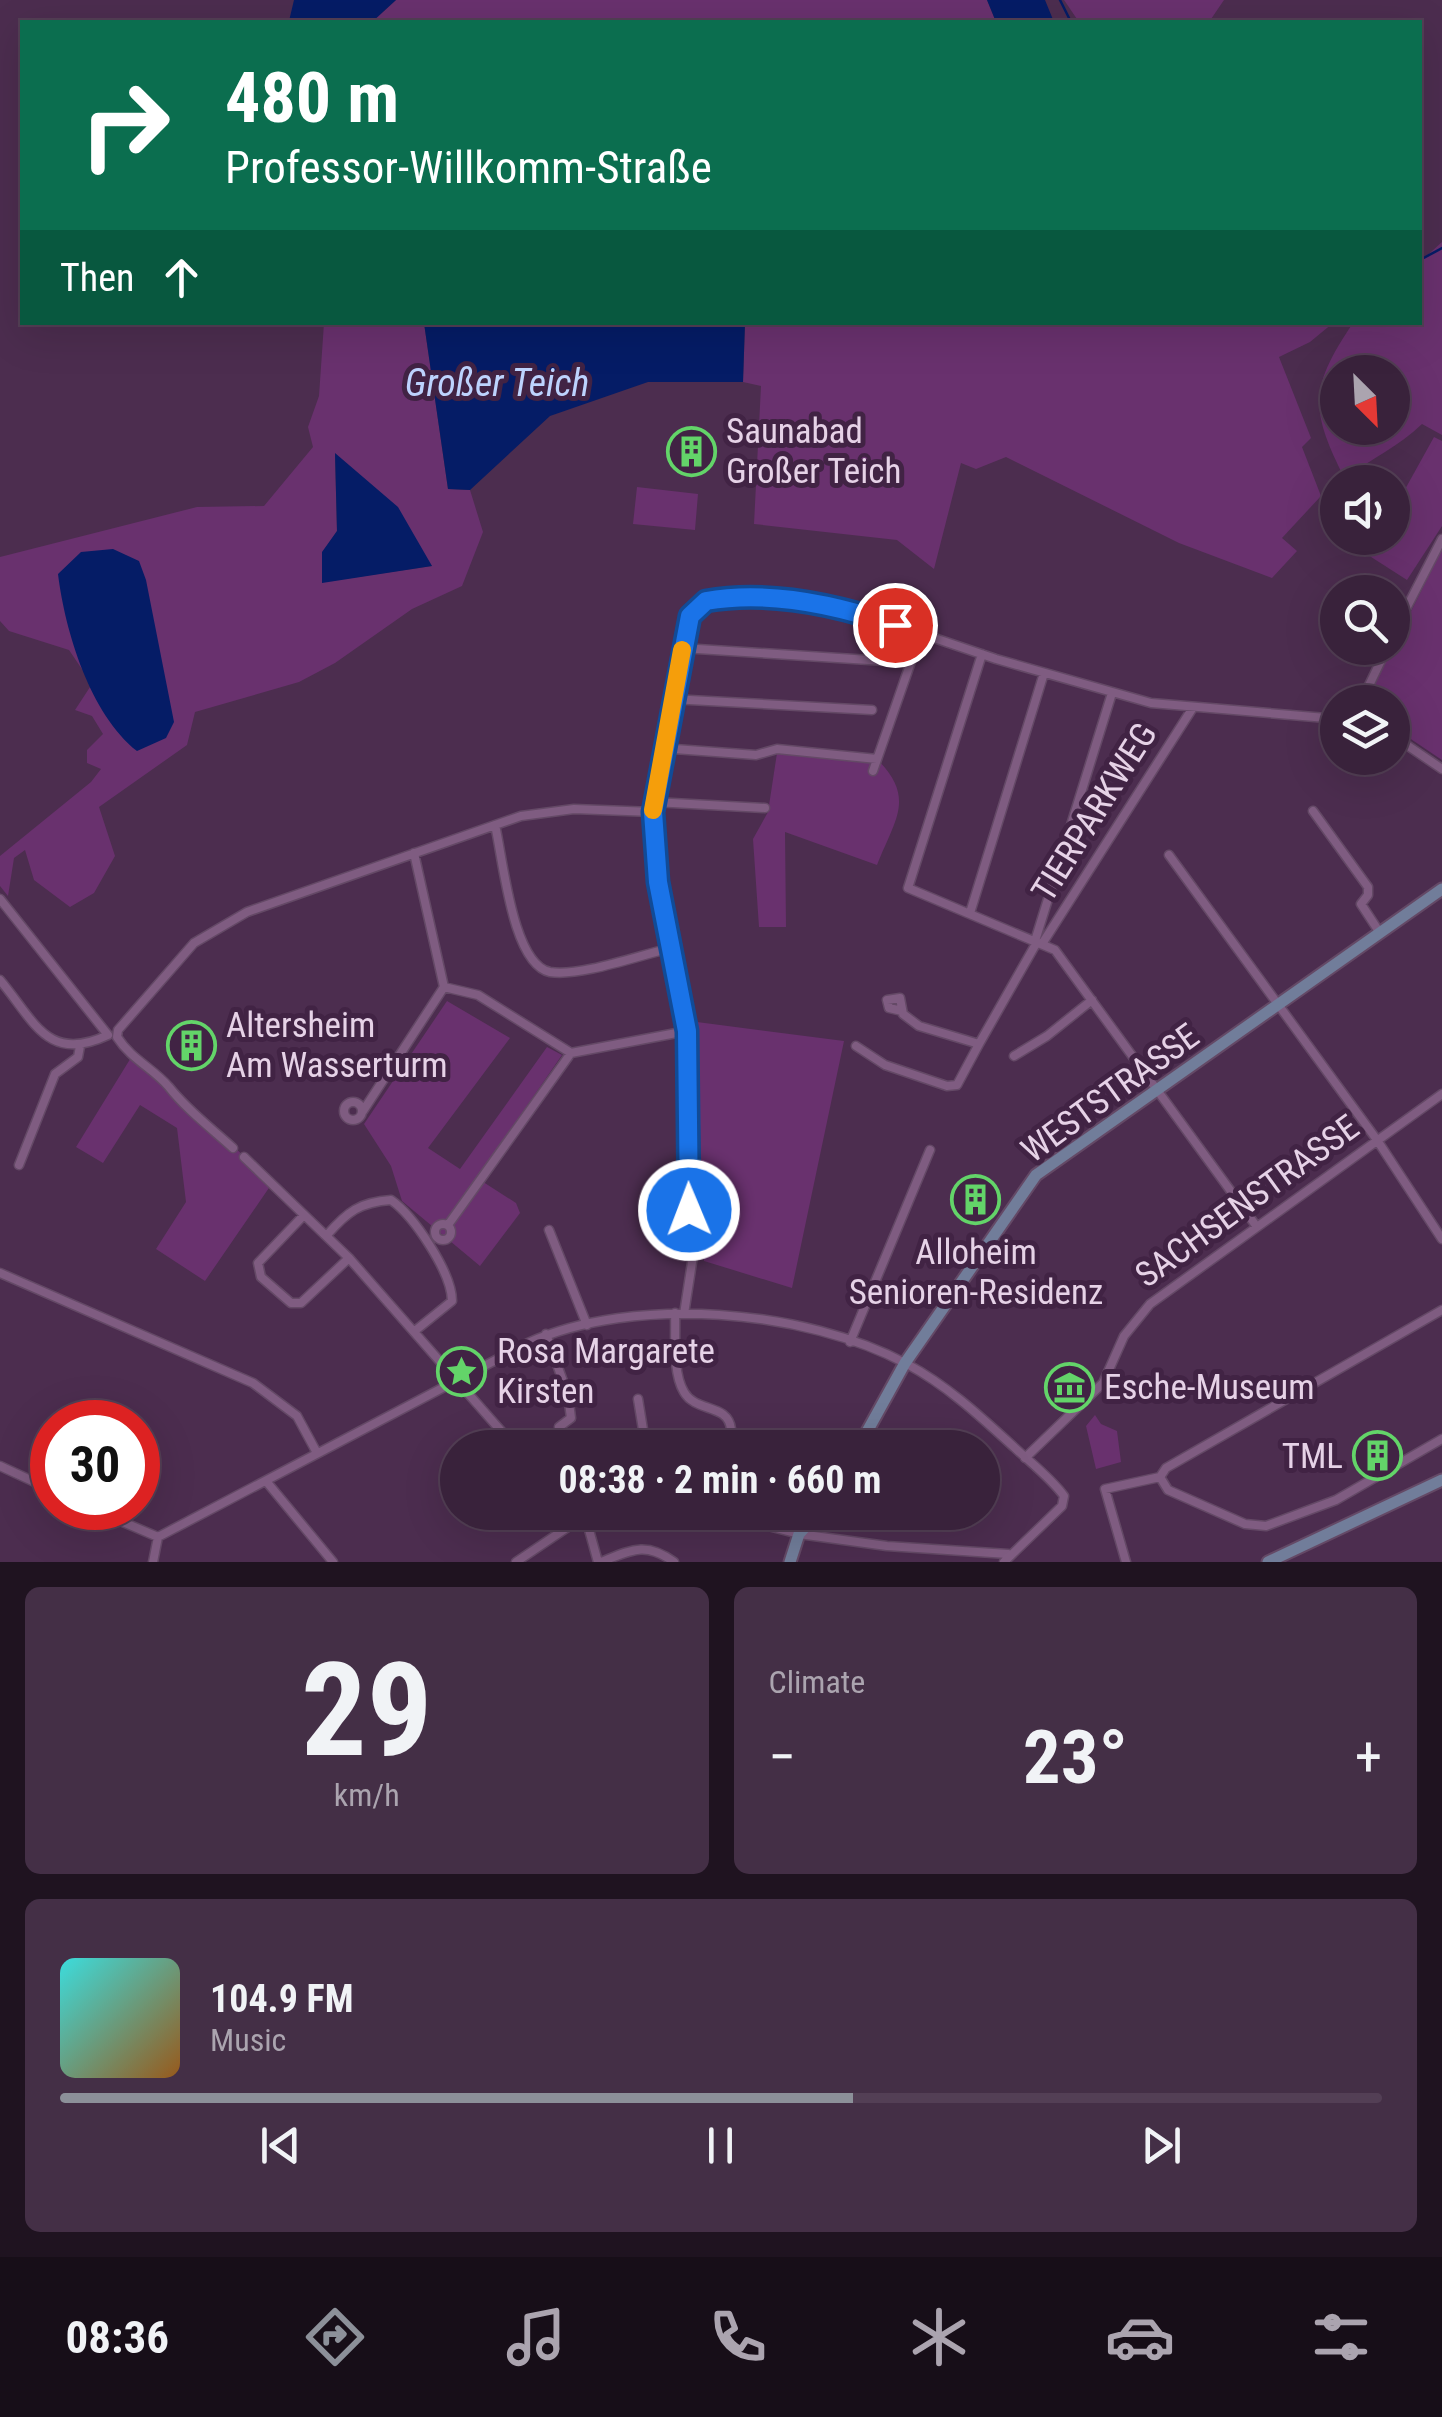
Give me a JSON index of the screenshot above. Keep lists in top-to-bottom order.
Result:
{
  "streets": {
    "main road": ["WESTSTRASSE"],
    "street": ["TIERPARKWEG", "SACHSENSTRASSE"]
  },
  "water": ["Großer Teich"],
  "places": {
    "building": [
      "Saunabad Großer Teich",
      "Altersheim Am Wasserturm",
      "Alloheim Senioren-Residenz",
      "TML"
    ],
    "place": ["Rosa Margarete Kirsten"],
    "museum": ["Esche-Museum"]
  },
  "north": "bottom right",
  "page": {
    "turn": ["480 m", "Professor-Willkomm-Straße"],
    "then": "Then",
    "limit": "30",
    "trip": "08:38 · 2 min · 660 m",
    "tile": [
      ["29", "km/h"],
      "Climate"
    ],
    "heat": ["−", "23°", "+"],
    "song": ["104.9 FM", "Music"],
    "tabs": "08:36"
  }
}
